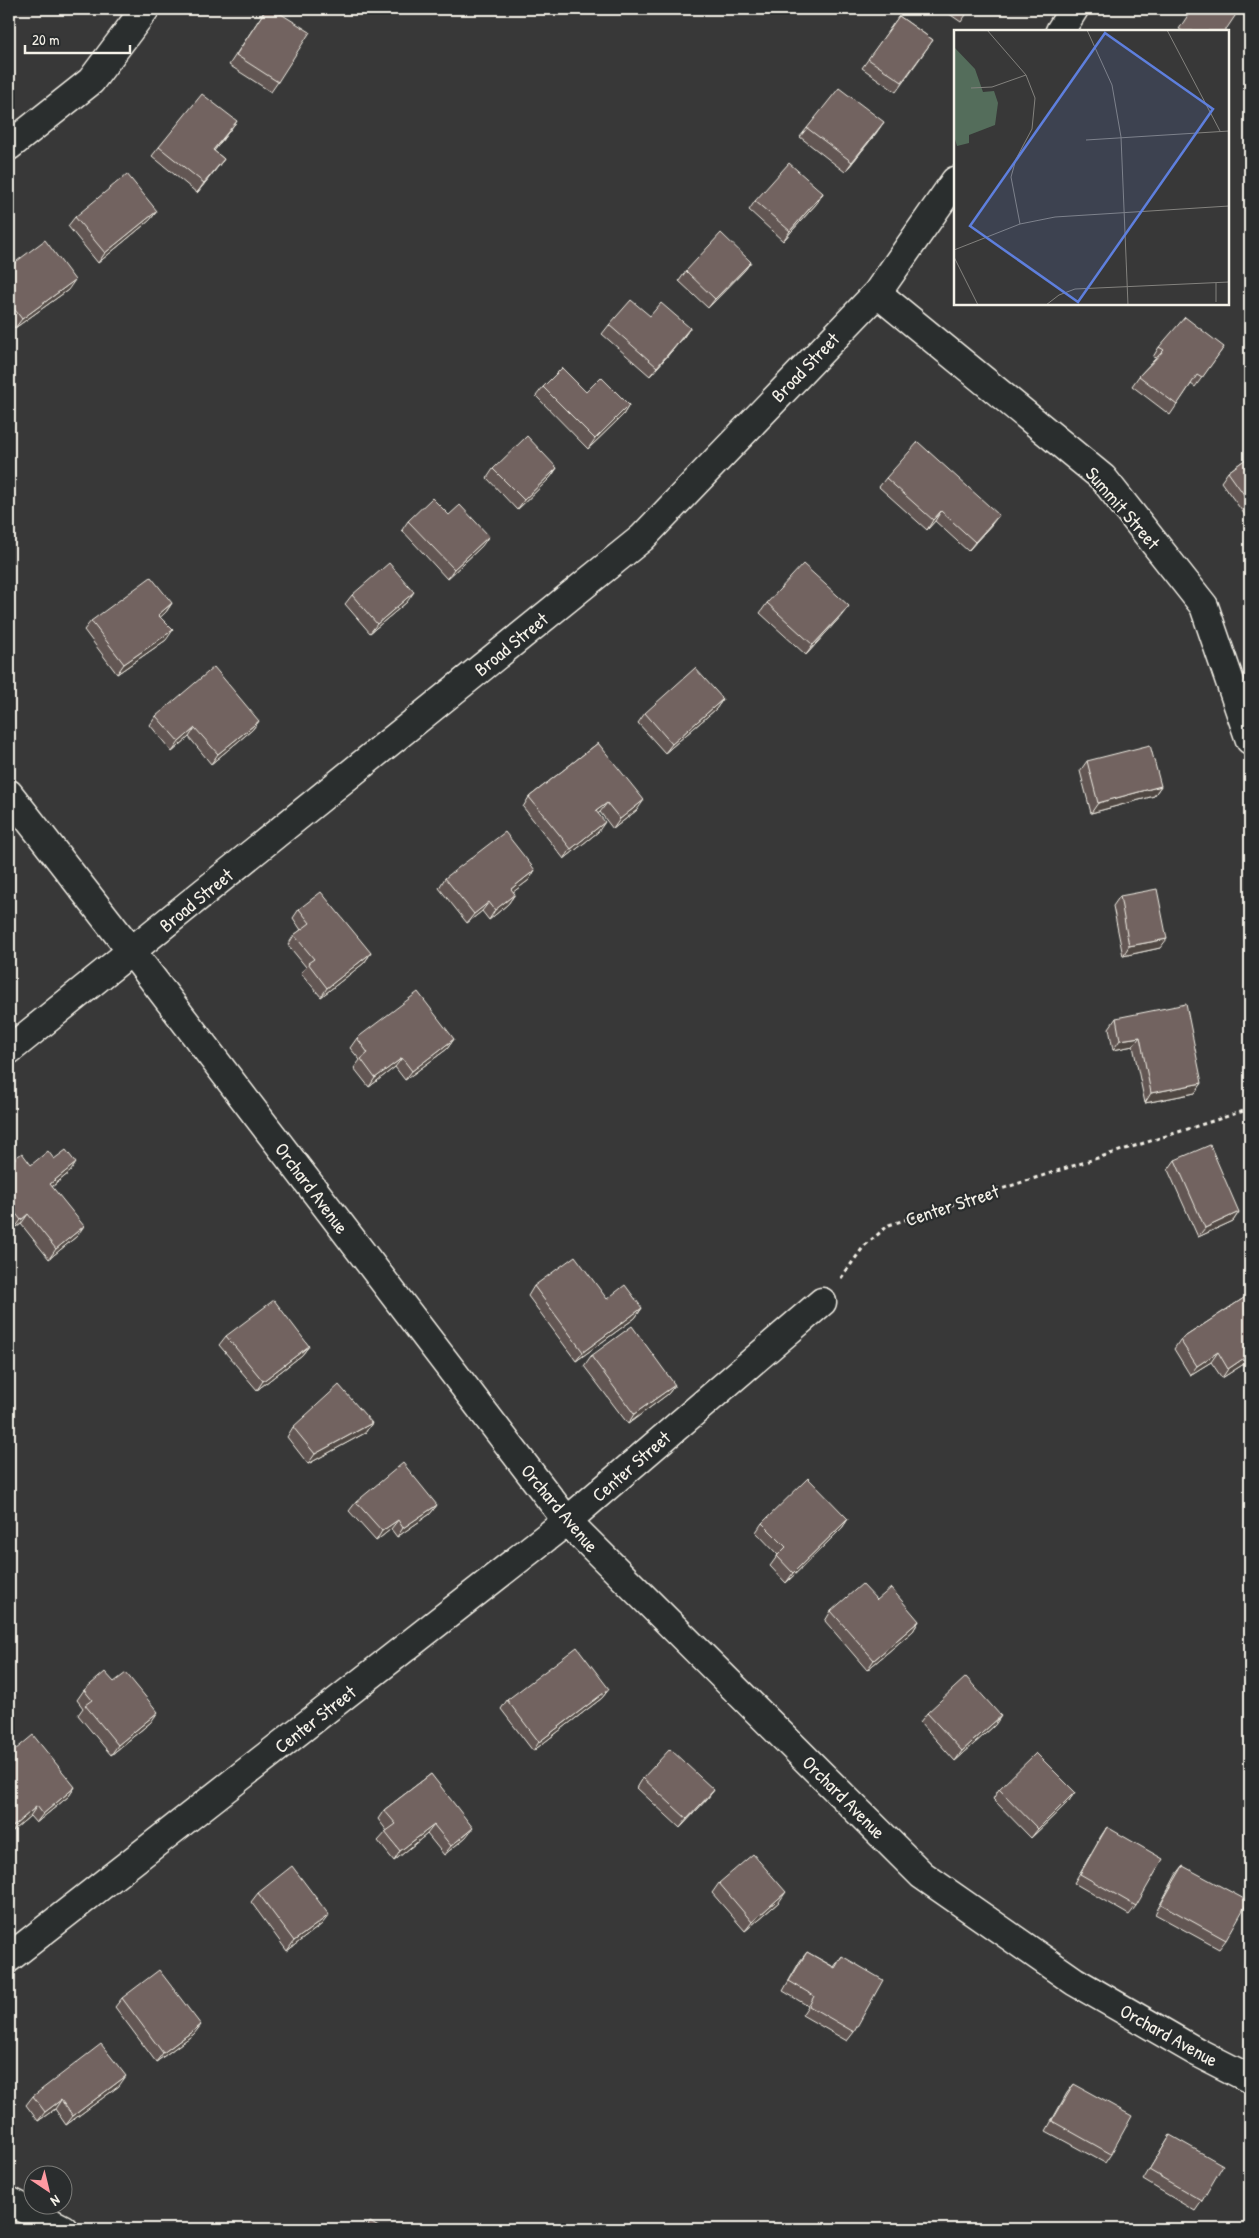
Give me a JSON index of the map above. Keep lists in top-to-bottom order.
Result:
{
  "streets": {
    "street": [
      "Broad Street",
      "Summit Street",
      "Orchard Avenue",
      "Center Street"
    ]
  },
  "crossings": [
    ["Broad Street", "Summit Street"],
    ["Broad Street", "Orchard Avenue"],
    ["Orchard Avenue", "Center Street"]
  ],
  "scale_bar": "20 m",
  "north": "bottom right"
}
